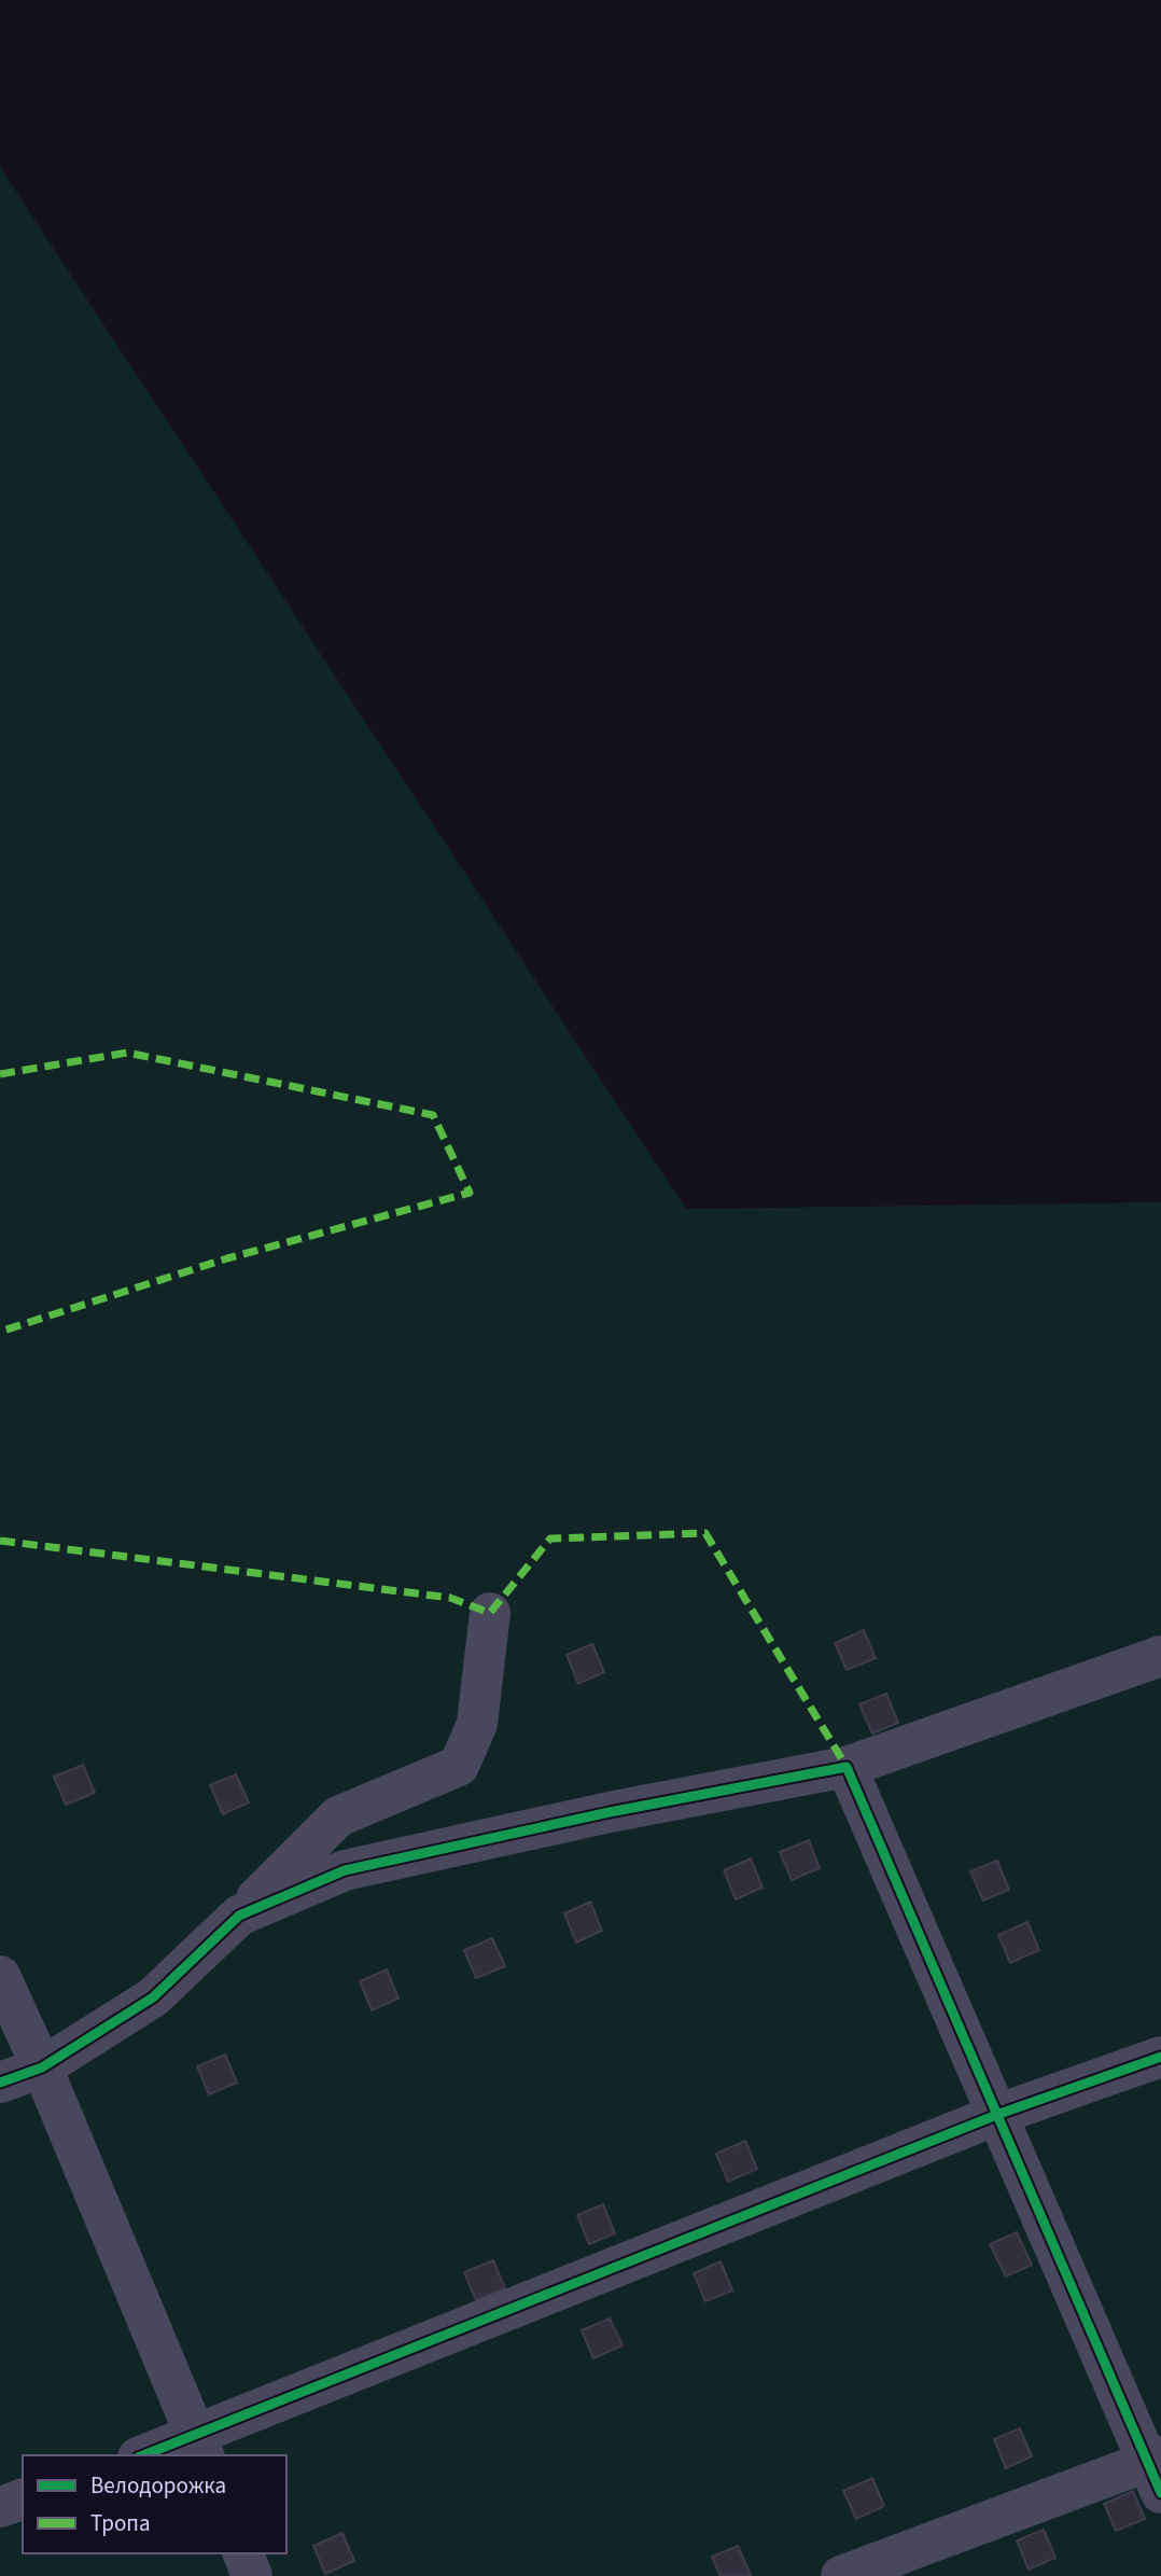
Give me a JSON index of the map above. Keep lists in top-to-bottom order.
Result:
{
  "legend": ["Велодорожка", "Тропа"]
}
